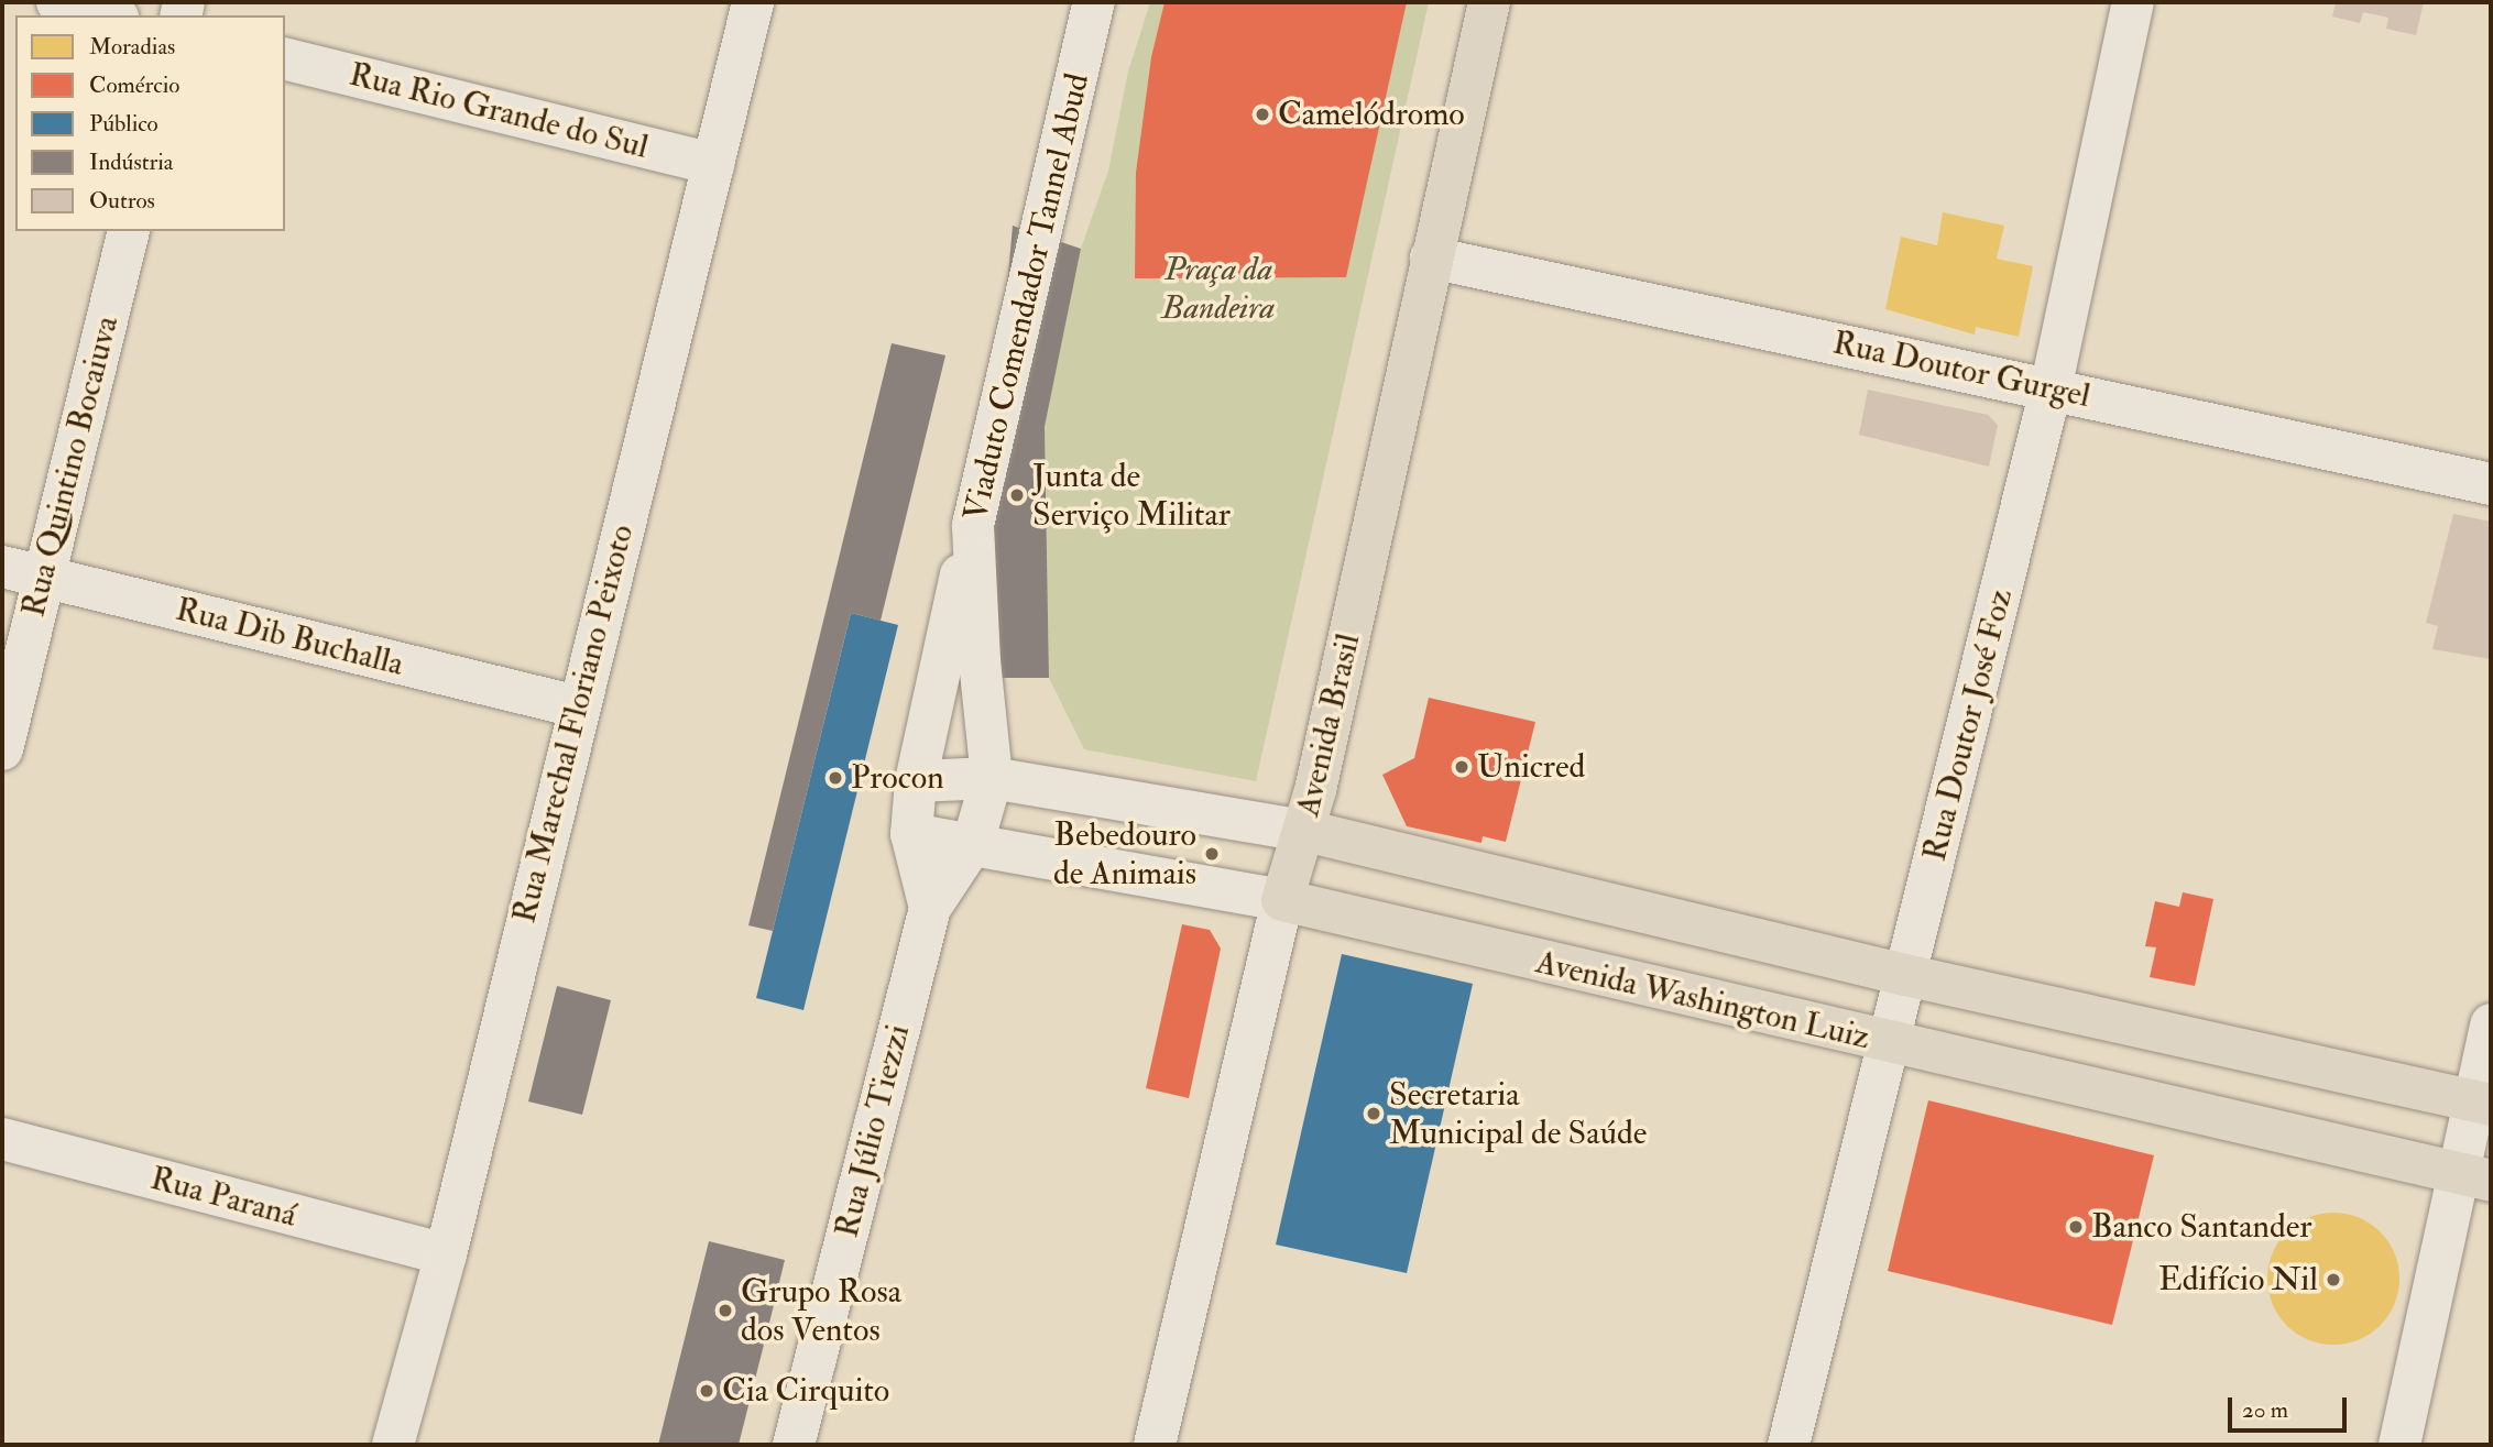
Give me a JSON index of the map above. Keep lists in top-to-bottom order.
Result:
{
  "streets": {
    "main road": ["Avenida Brasil", "Avenida Washington Luiz"],
    "street": [
      "Rua Rio Grande do Sul",
      "Viaduto Comendador Tannel Abud",
      "Rua Doutor Gurgel",
      "Rua Quintino Bocaiuva",
      "Rua Dib Buchalla",
      "Rua Marechal Floriano Peixoto",
      "Rua Doutor José Foz",
      "Rua Júlio Tiezzi",
      "Rua Paraná"
    ]
  },
  "crossings": [
    ["Rua Rio Grande do Sul", "Rua Marechal Floriano Peixoto"],
    ["Viaduto Comendador Tannel Abud", "Rua Júlio Tiezzi"],
    ["Rua Doutor Gurgel", "Avenida Brasil"],
    ["Rua Doutor Gurgel", "Rua Doutor José Foz"],
    ["Rua Quintino Bocaiuva", "Rua Dib Buchalla"],
    ["Rua Dib Buchalla", "Rua Marechal Floriano Peixoto"],
    ["Rua Marechal Floriano Peixoto", "Rua Paraná"],
    ["Avenida Brasil", "Avenida Washington Luiz"],
    ["Rua Doutor José Foz", "Avenida Washington Luiz"],
    ["Avenida Washington Luiz", "Rua Júlio Tiezzi"]
  ],
  "parks": ["Praça da Bandeira"],
  "places": [
    "Camelódromo",
    "Junta de Serviço Militar",
    "Unicred",
    "Procon",
    "Bebedouro de Animais",
    "Secretaria Municipal de Saúde",
    "Banco Santander",
    "Edifício Nil",
    "Grupo Rosa dos Ventos",
    "Cia Cirquito"
  ],
  "legend": [
    "Moradias",
    "Comércio",
    "Público",
    "Indústria",
    "Outros"
  ],
  "scale_bar": "20 m"
}
